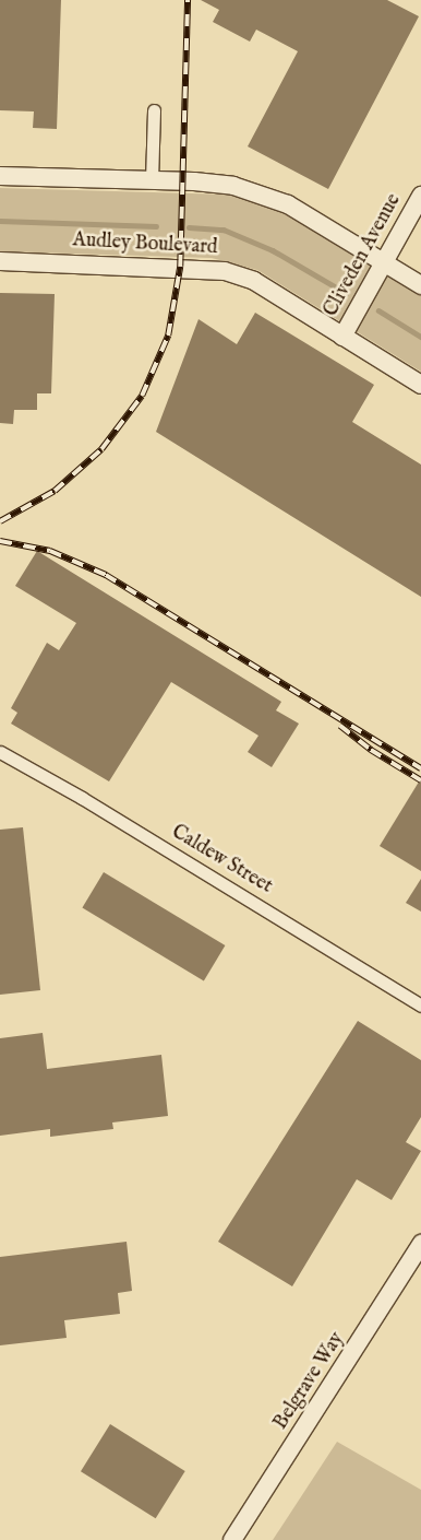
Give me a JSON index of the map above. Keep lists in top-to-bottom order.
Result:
{
  "streets": {
    "street": [
      "Audley Boulevard",
      "Cliveden Avenue",
      "Caldew Street",
      "Belgrave Way"
    ]
  },
  "crossings": [
    ["Audley Boulevard", "Cliveden Avenue"]
  ]
}
